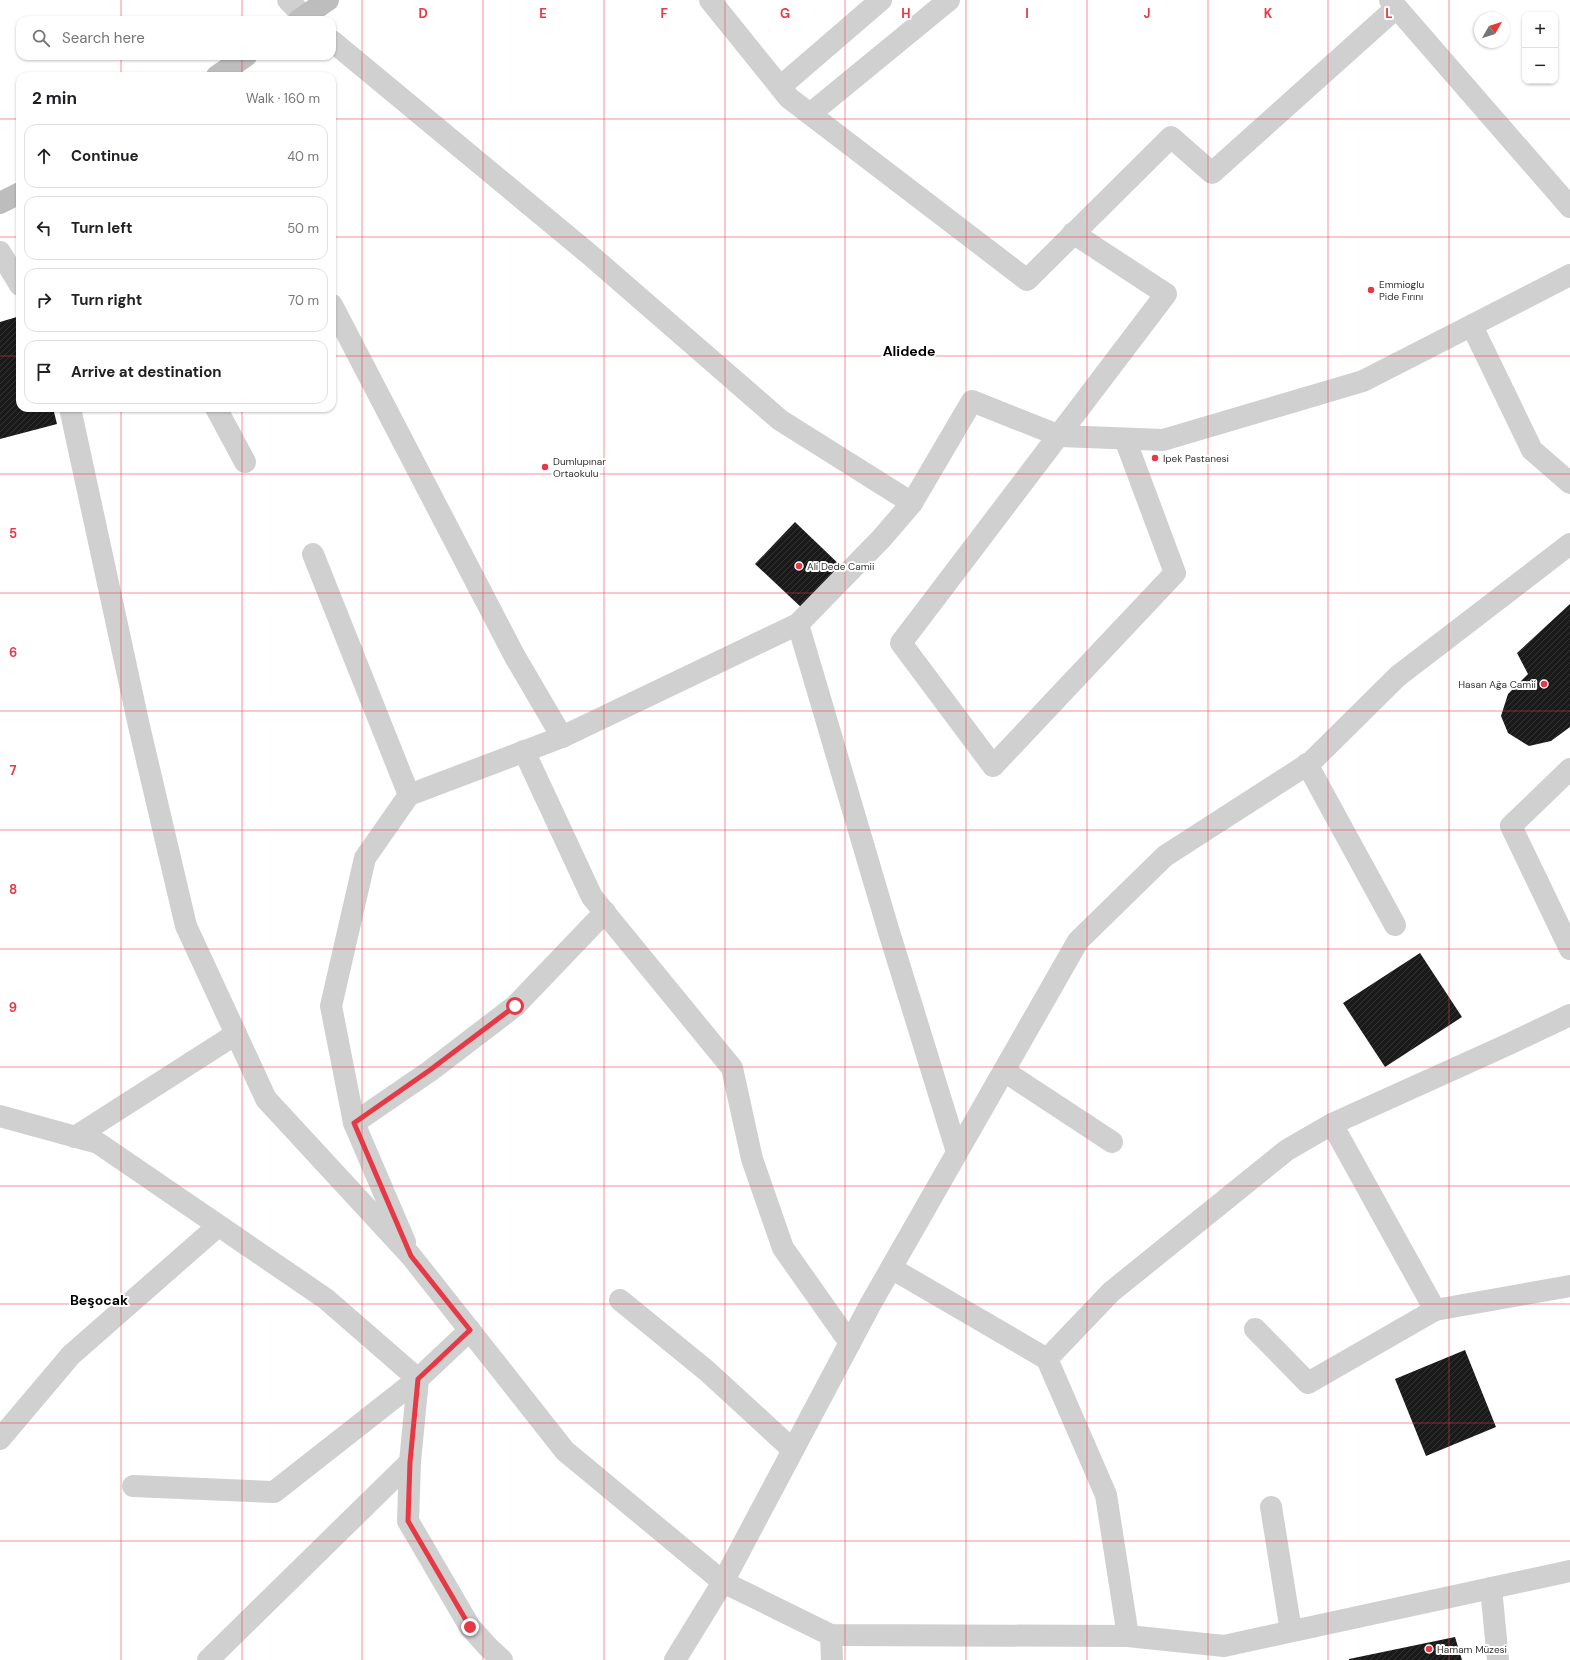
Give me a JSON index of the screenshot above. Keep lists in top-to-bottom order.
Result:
{
  "districts": ["Alidede", "Beşocak"],
  "places": [
    "Emmioglu Pide Fırını",
    "Ipek Pastanesi",
    "Dumlupınar Ortaokulu",
    "Ali Dede Camii",
    "Hasan Ağa Camii",
    "Hamam Müzesi"
  ],
  "north": "top right",
  "page": {
    "map_buttons": ["+", "−"],
    "search": "Search here",
    "heading": ["2 min", "Walk · 160 m"],
    "list": [
      ["Continue", "40 m"],
      ["Turn left", "50 m"],
      ["Turn right", "70 m"],
      "Arrive at destination"
    ]
  },
  "grid": {
    "columns": [
      "D",
      "E",
      "F",
      "G",
      "H",
      "I",
      "J",
      "K",
      "L"
    ],
    "rows": [
      "5",
      "6",
      "7",
      "8",
      "9"
    ]
  }
}
